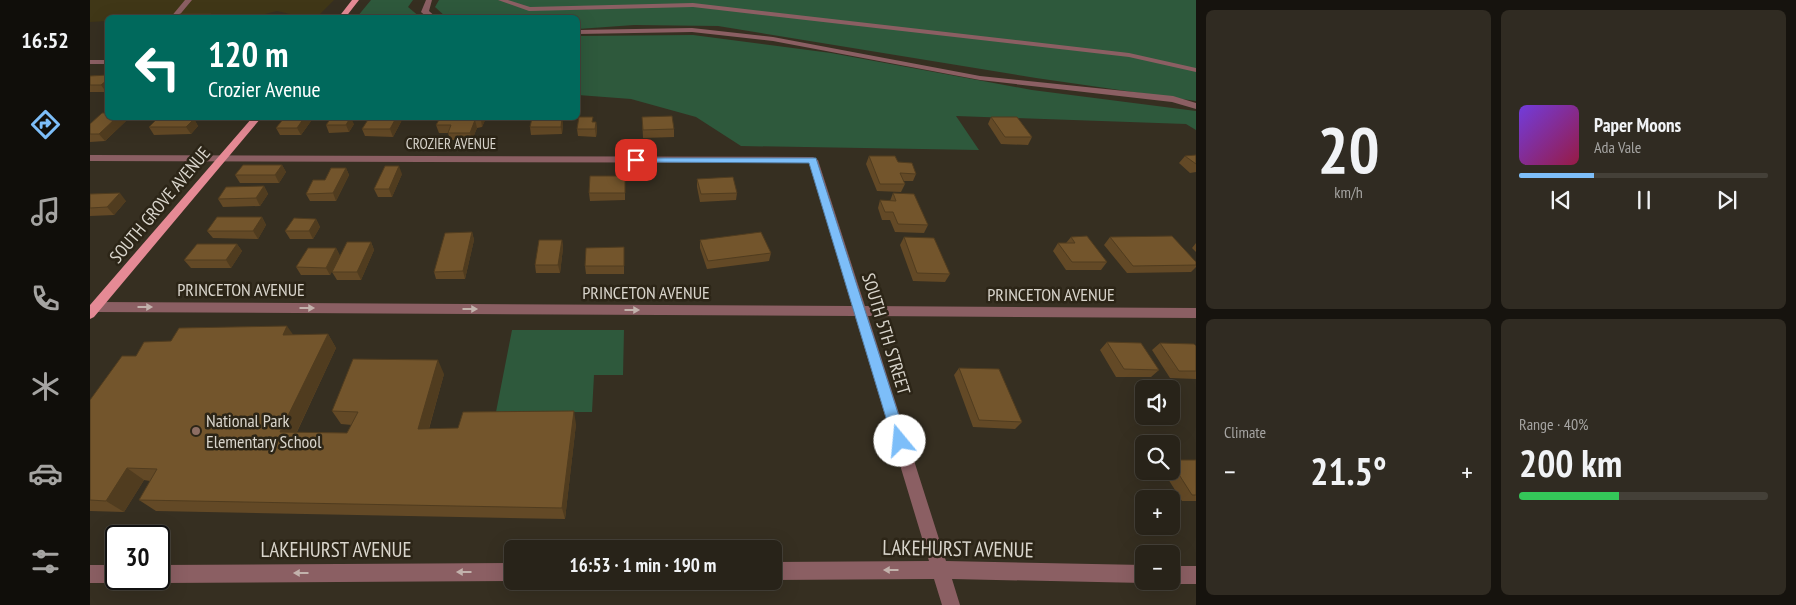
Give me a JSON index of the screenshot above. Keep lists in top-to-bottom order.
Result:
{
  "streets": {
    "main road": ["SOUTH GROVE AVENUE"],
    "street": [
      "CROZIER AVENUE",
      "PRINCETON AVENUE",
      "SOUTH 5TH STREET",
      "LAKEHURST AVENUE"
    ]
  },
  "crossings": [
    ["CROZIER AVENUE", "SOUTH GROVE AVENUE"],
    ["CROZIER AVENUE", "SOUTH 5TH STREET"],
    ["SOUTH GROVE AVENUE", "PRINCETON AVENUE"],
    ["PRINCETON AVENUE", "SOUTH 5TH STREET"],
    ["SOUTH 5TH STREET", "LAKEHURST AVENUE"]
  ],
  "one_way": ["PRINCETON AVENUE", "LAKEHURST AVENUE"],
  "places": ["National Park Elementary School"],
  "page": {
    "tabs": "16:52",
    "tile": [
      ["20", "km/h"],
      "Climate",
      ["Range · 40%", "200 km"]
    ],
    "turn": ["120 m", "Crozier Avenue"],
    "song": ["Paper Moons", "Ada Vale"],
    "map_buttons": ["+", "−"],
    "heat": ["−", "21.5°", "+"],
    "limit": "30",
    "trip": "16:53 · 1 min · 190 m"
  }
}
